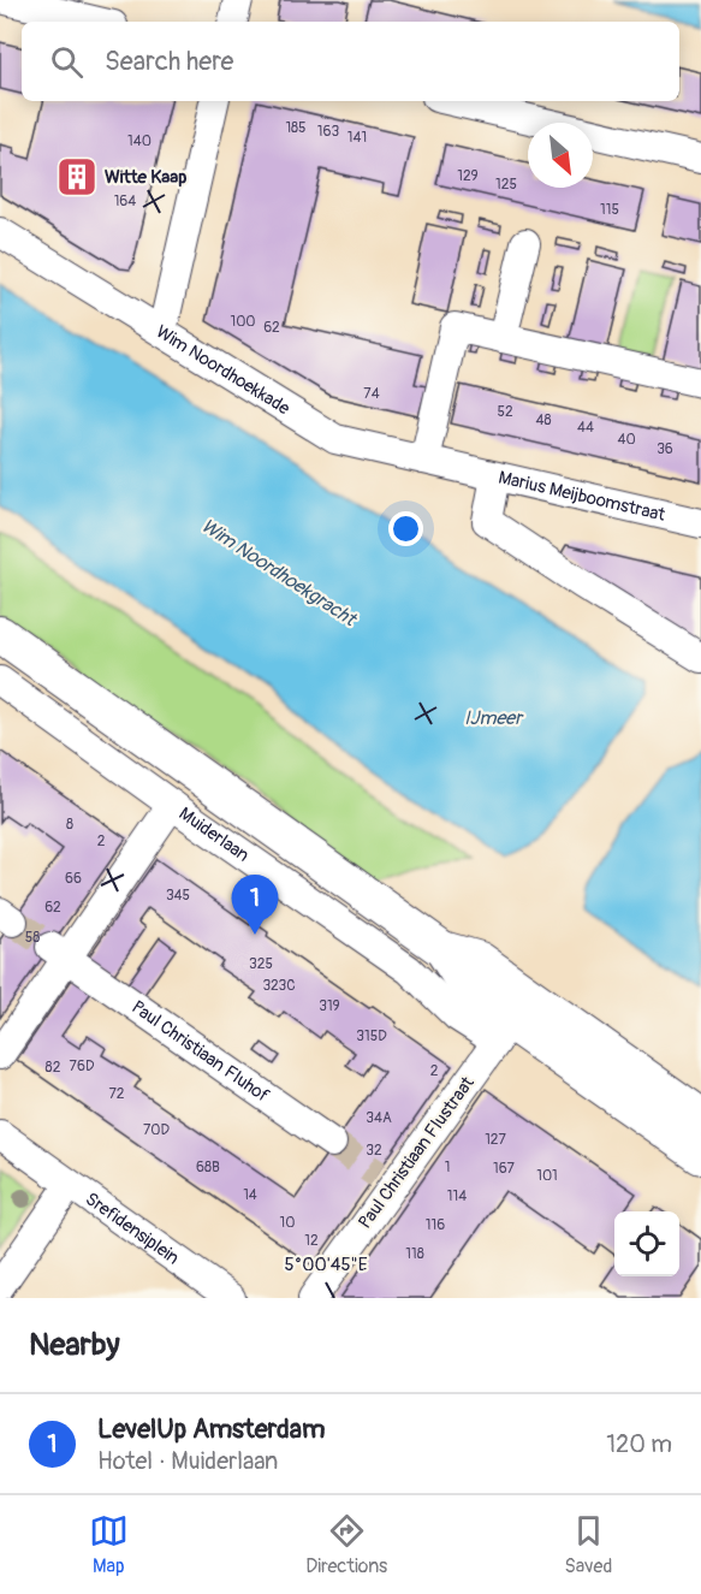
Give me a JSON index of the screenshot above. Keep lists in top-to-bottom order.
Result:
{
  "streets": {
    "street": [
      "Wim Noordhoekkade",
      "Marius Meijboomstraat",
      "Muiderlaan",
      "Paul Christiaan Fluhof",
      "Paul Christiaan Flustraat",
      "Srefidensiplein"
    ]
  },
  "crossings": [
    ["Wim Noordhoekkade", "Marius Meijboomstraat"],
    ["Muiderlaan", "Paul Christiaan Flustraat"]
  ],
  "water": ["Wim Noordhoekgracht", "IJmeer"],
  "places": {
    "building": ["Witte Kaap"]
  },
  "house_numbers": [
    "185",
    "163",
    "141",
    "140",
    "129",
    "125",
    "164",
    "115",
    "100",
    "62",
    "74",
    "52",
    "48",
    "44",
    "40",
    "36",
    "8",
    "2",
    "66",
    "345",
    "62",
    "58",
    "325",
    "323C",
    "319",
    "315D",
    "76D",
    "82",
    "2",
    "72",
    "34A",
    "70D",
    "127",
    "32",
    "68B",
    "1",
    "167",
    "101",
    "14",
    "114",
    "10",
    "116",
    "12",
    "118"
  ],
  "north": "bottom right",
  "page": {
    "search": "Search here",
    "pins": "1",
    "heading": "Nearby",
    "list": [
      {
        "mark": "1",
        "name": "LevelUp Amsterdam",
        "note": "Hotel · Muiderlaan",
        "value": "120 m"
      }
    ],
    "nav": ["Map", "Directions", "Saved"]
  },
  "coordinates": ["5°00'45\"E"]
}
